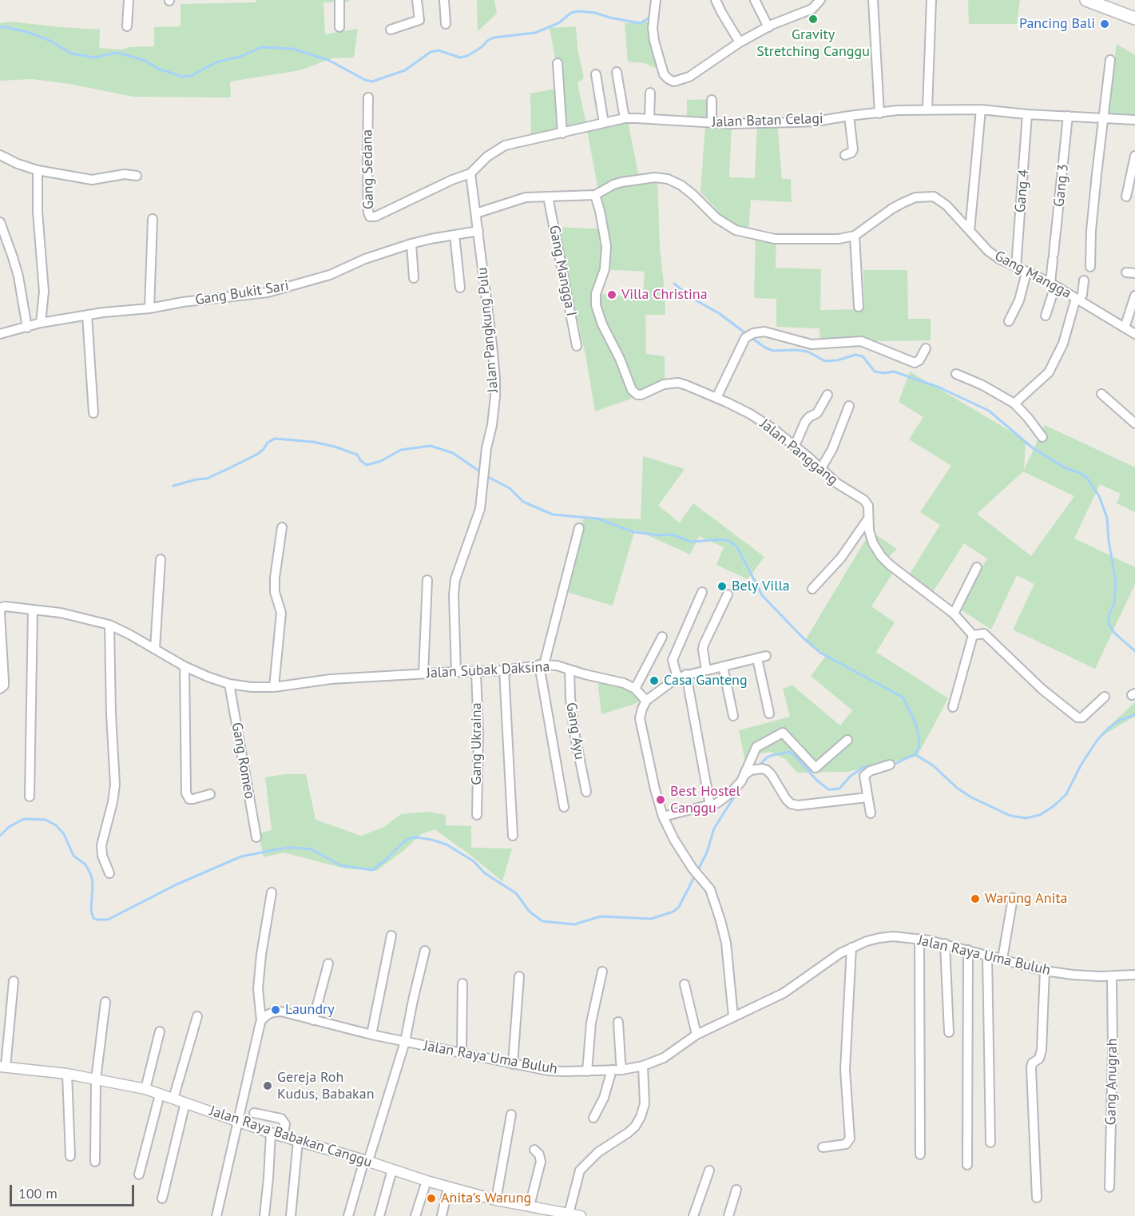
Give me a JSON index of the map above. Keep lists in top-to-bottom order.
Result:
{
  "streets": {
    "street": [
      "Jalan Batan Celagi",
      "Gang Sedana",
      "Gang 3",
      "Gang 4",
      "Gang Mangga I",
      "Gang Mangga",
      "Gang Bukit Sari",
      "Jalan Pangkung Pulu",
      "Jalan Panggang",
      "Jalan Subak Daksina",
      "Gang Ayu",
      "Gang Ukraina",
      "Gang Romeo",
      "Jalan Raya Uma Buluh",
      "Gang Anugrah",
      "Jalan Raya Babakan Canggu"
    ]
  },
  "crossings": [
    ["Jalan Batan Celagi", "Gang Sedana"],
    ["Jalan Batan Celagi", "Gang 3"],
    ["Jalan Batan Celagi", "Gang 4"],
    ["Jalan Batan Celagi", "Jalan Pangkung Pulu"],
    ["Gang Sedana", "Jalan Pangkung Pulu"],
    ["Gang 3", "Gang Mangga"],
    ["Gang 4", "Gang Mangga"],
    ["Gang Mangga I", "Gang Mangga"],
    ["Gang Mangga", "Jalan Pangkung Pulu"],
    ["Gang Mangga", "Jalan Panggang"],
    ["Gang Bukit Sari", "Jalan Pangkung Pulu"],
    ["Jalan Pangkung Pulu", "Jalan Subak Daksina"],
    ["Jalan Subak Daksina", "Gang Ayu"],
    ["Jalan Subak Daksina", "Gang Ukraina"],
    ["Jalan Subak Daksina", "Gang Romeo"],
    ["Jalan Raya Uma Buluh", "Gang Anugrah"]
  ],
  "places": [
    "Gravity Stretching Canggu",
    "Pancing Bali",
    "Villa Christina",
    "Bely Villa",
    "Casa Ganteng",
    "Best Hostel Canggu",
    "Warung Anita",
    "Laundry",
    "Gereja Roh Kudus, Babakan",
    "Anita’s Warung"
  ],
  "scale_bar": "100 m"
}
